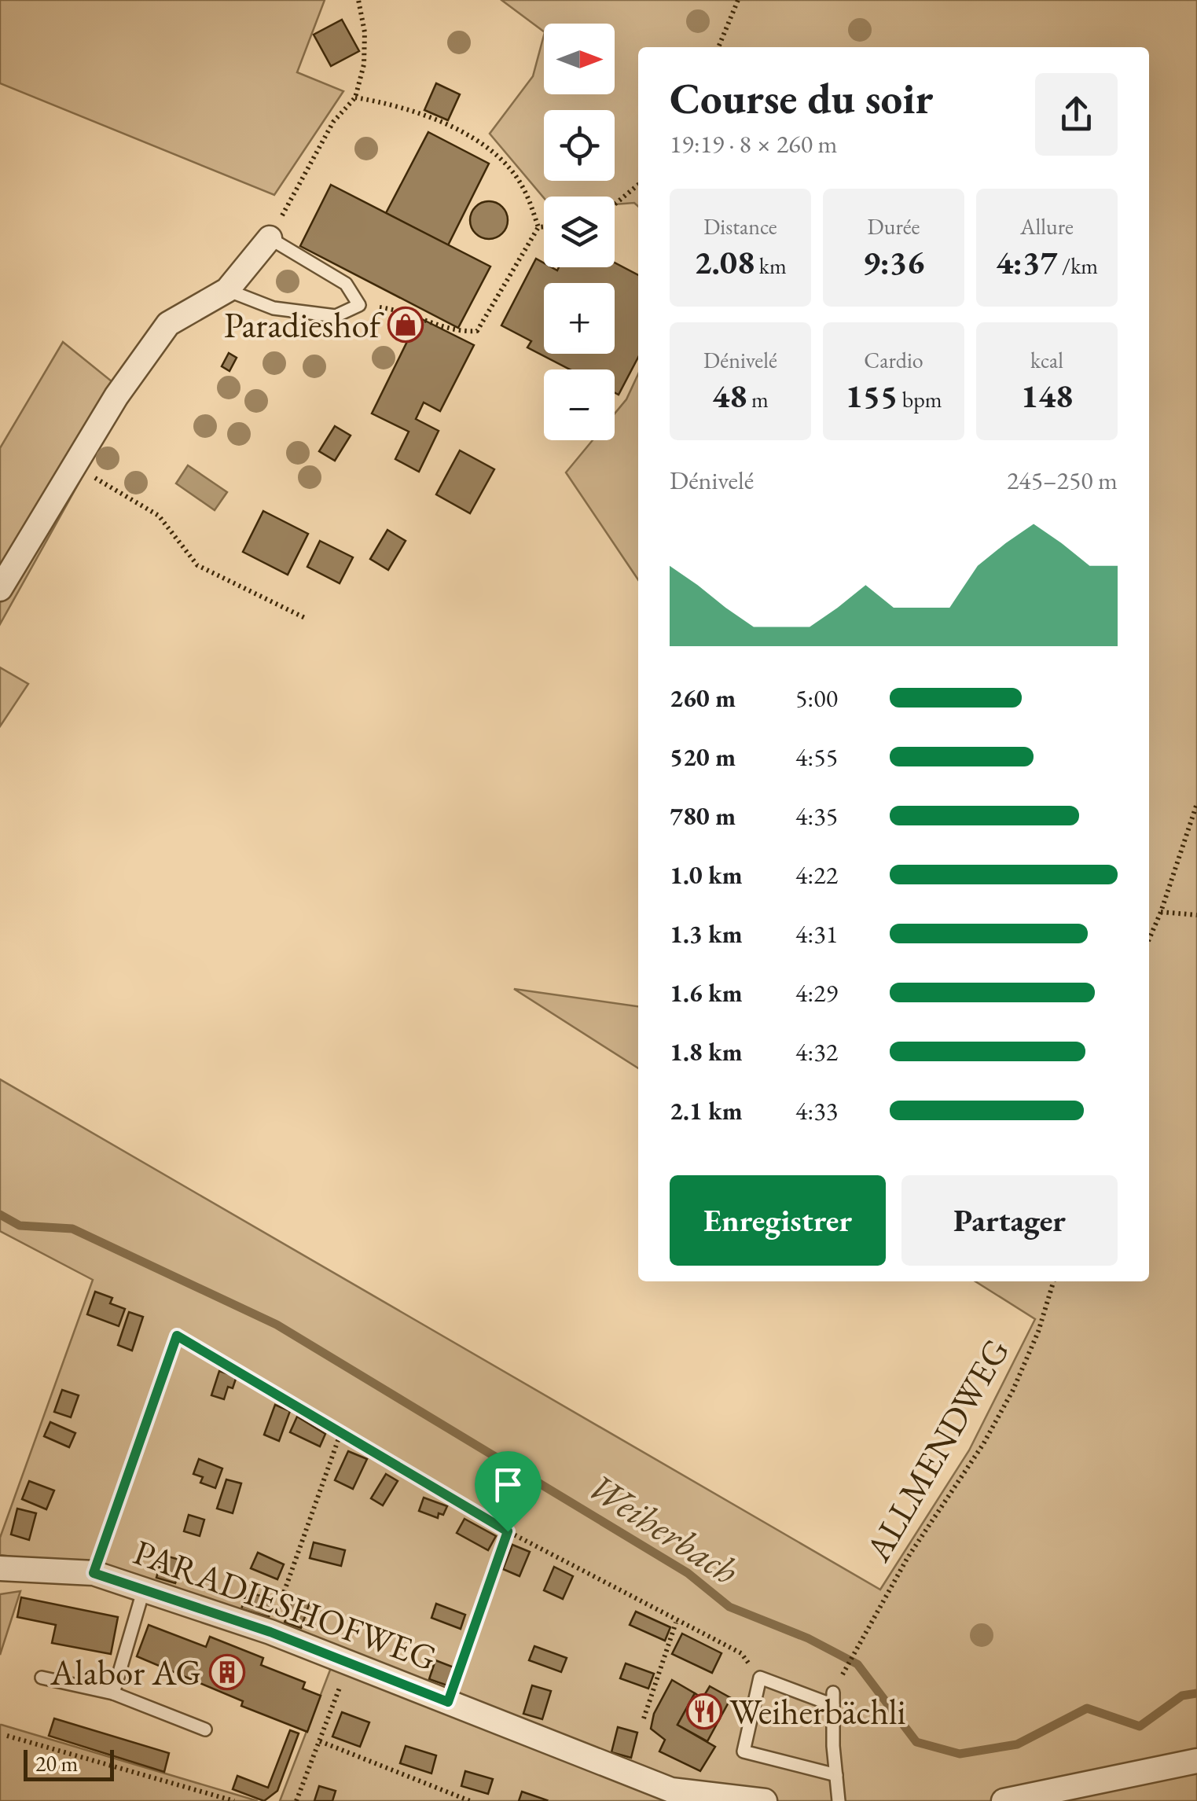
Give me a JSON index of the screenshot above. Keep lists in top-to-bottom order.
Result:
{
  "streets": {
    "street": ["PARADIESHOFWEG"],
    "path": ["ALLMENDWEG"]
  },
  "water": ["Weiherbach"],
  "places": {
    "shop": ["Paradieshof"],
    "building": ["Alabor AG"],
    "restaurant": ["Weiherbächli"]
  },
  "scale_bar": "20 m",
  "north": "right",
  "page": {
    "map_buttons": ["+", "−"],
    "heading": ["Course du soir", "19:19 · 8 × 260 m"],
    "stats": [
      ["Distance", "2.08 km"],
      ["Durée", "9:36"],
      ["Allure", "4:37 /km"],
      ["Dénivelé", "48 m"],
      ["Cardio", "155 bpm"],
      ["kcal", "148"]
    ],
    "chart": ["Dénivelé", "245–250 m"],
    "list": [
      {
        "name": "260 m",
        "note": "5:00"
      },
      {
        "name": "520 m",
        "note": "4:55"
      },
      {
        "name": "780 m",
        "note": "4:35"
      },
      {
        "name": "1.0 km",
        "note": "4:22"
      },
      {
        "name": "1.3 km",
        "note": "4:31"
      },
      {
        "name": "1.6 km",
        "note": "4:29"
      },
      {
        "name": "1.8 km",
        "note": "4:32"
      },
      {
        "name": "2.1 km",
        "note": "4:33"
      }
    ],
    "buttons": ["Enregistrer", "Partager"],
    "scale": "20 m"
  }
}
